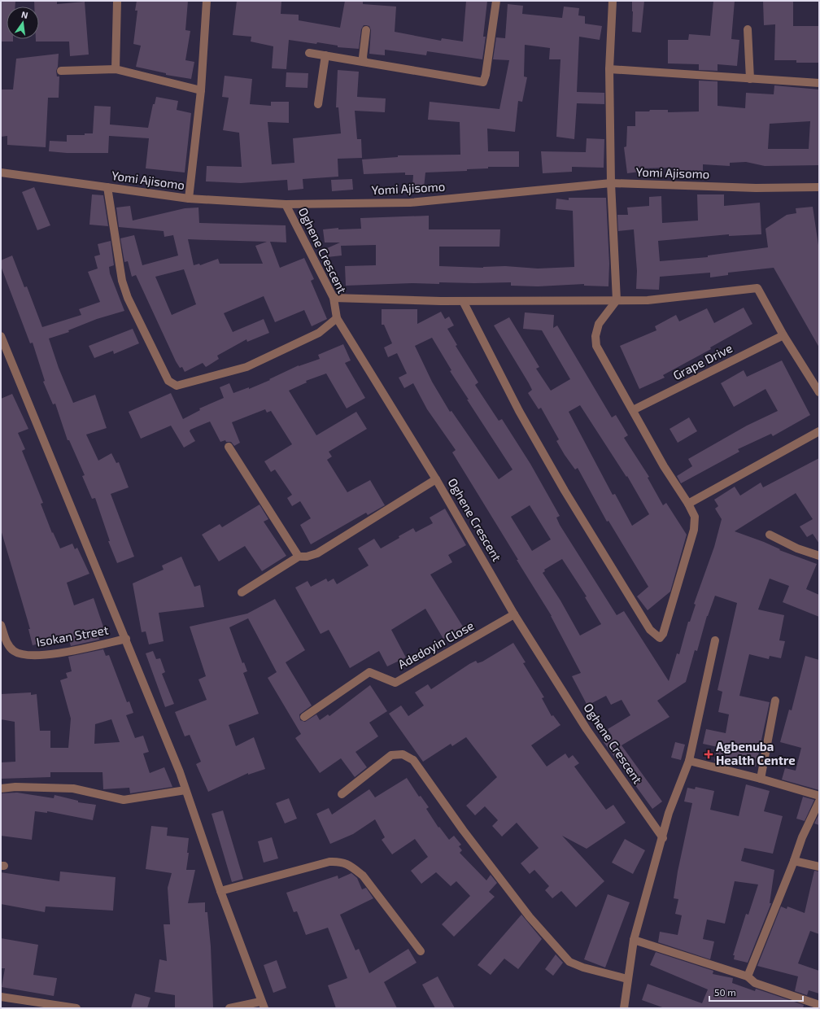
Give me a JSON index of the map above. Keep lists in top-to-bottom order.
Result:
{
  "streets": {
    "street": [
      "Yomi Ajisomo",
      "Oghene Crescent",
      "Grape Drive",
      "Isokan Street",
      "Adedoyin Close"
    ]
  },
  "crossings": [
    ["Yomi Ajisomo", "Oghene Crescent"],
    ["Oghene Crescent", "Adedoyin Close"]
  ],
  "places": {
    "health": ["Agbenuba Health Centre"]
  },
  "scale_bar": "50 m",
  "north": "top"
}
